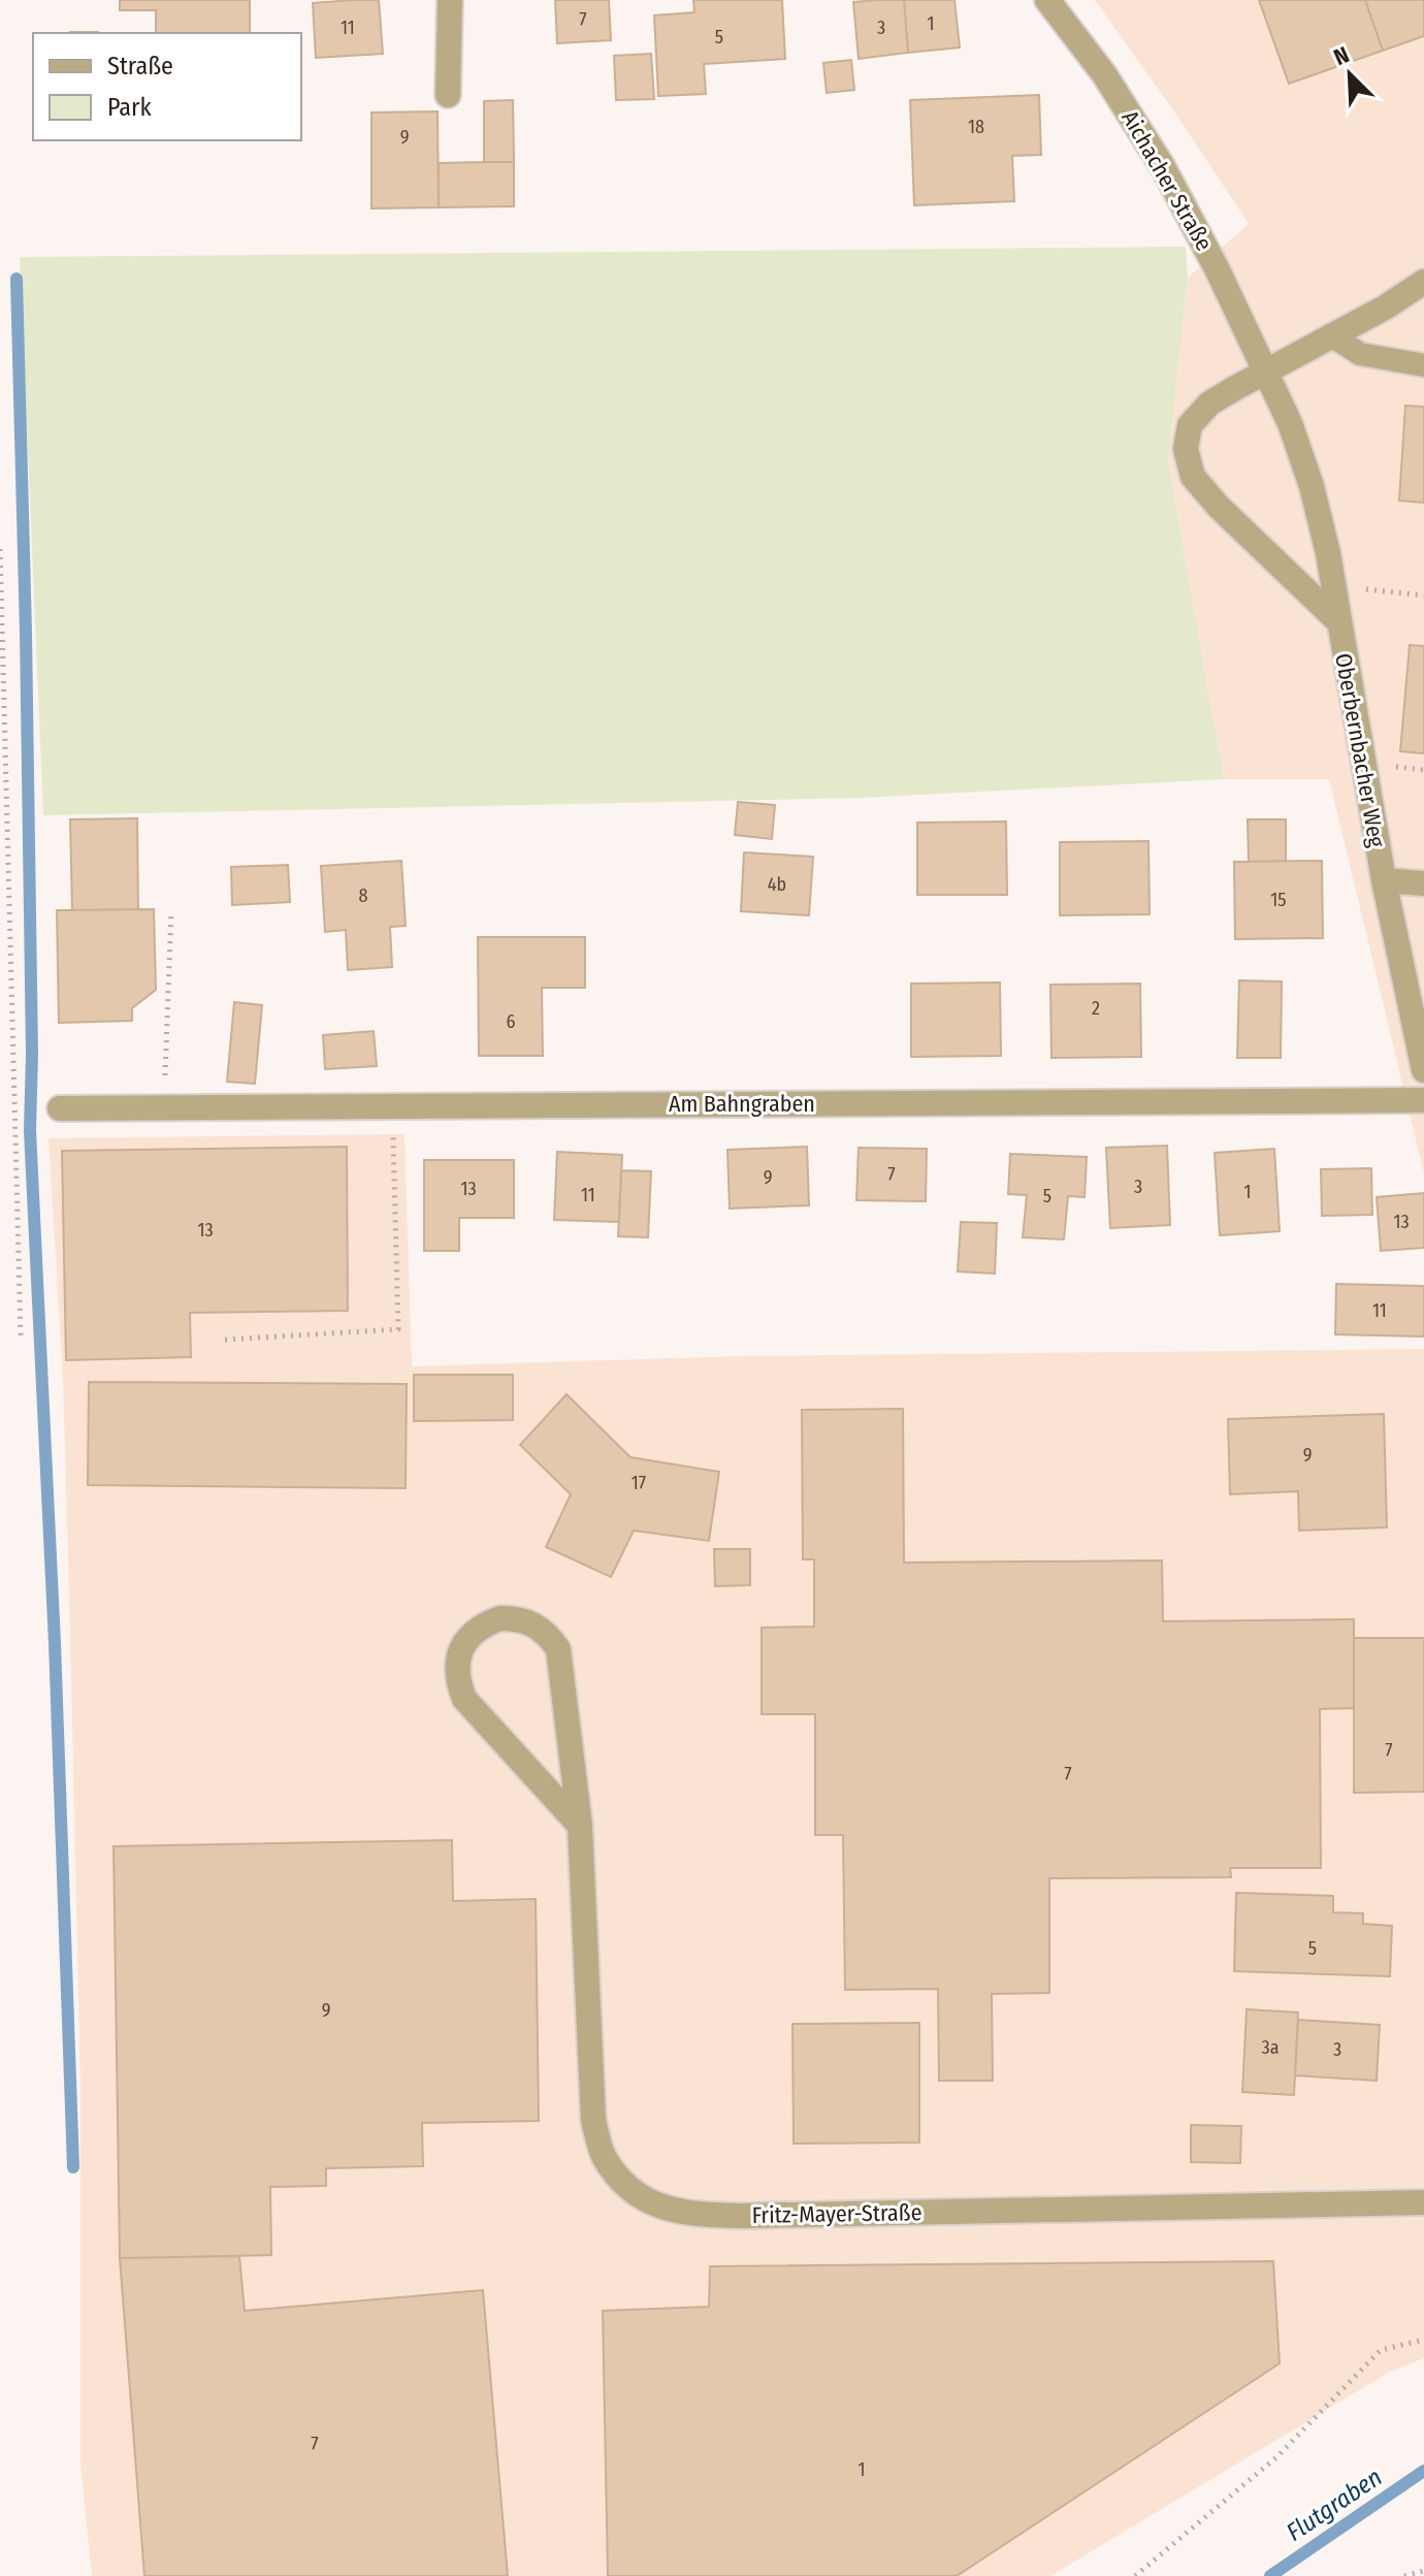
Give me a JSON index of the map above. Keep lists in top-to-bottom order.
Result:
{
  "streets": {
    "street": [
      "Aichacher Straße",
      "Oberbernbacher Weg",
      "Am Bahngraben",
      "Fritz-Mayer-Straße"
    ]
  },
  "crossings": [
    ["Aichacher Straße", "Oberbernbacher Weg"]
  ],
  "water": ["Flutgraben"],
  "house_numbers": [
    "7",
    "1",
    "11",
    "3",
    "5",
    "18",
    "9",
    "4b",
    "8",
    "15",
    "2",
    "6",
    "7",
    "9",
    "3",
    "13",
    "1",
    "11",
    "5",
    "13",
    "13",
    "11",
    "9",
    "17",
    "7",
    "7",
    "5",
    "9",
    "3a",
    "3",
    "7",
    "1"
  ],
  "legend": ["Straße", "Park"],
  "north": "top left"
}
